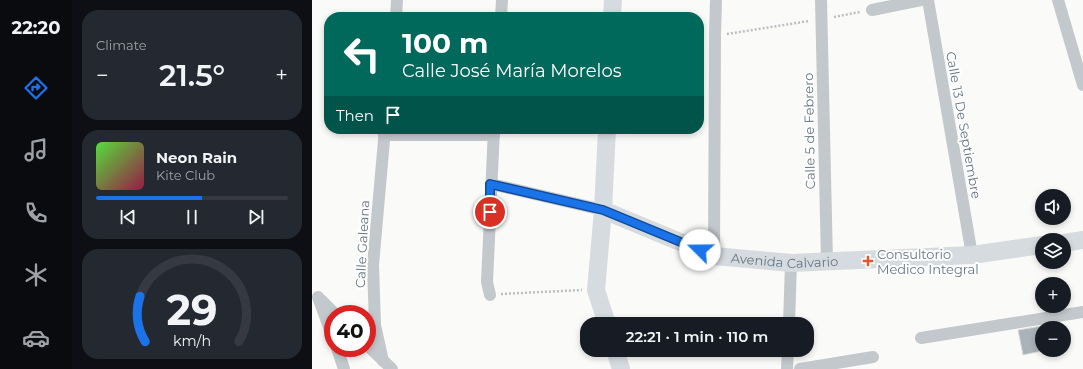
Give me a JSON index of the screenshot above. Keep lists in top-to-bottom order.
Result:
{
  "streets": {
    "street": [
      "Calle 13 De Septiembre",
      "Calle 5 de Febrero",
      "Calle Galeana",
      "Avenida Calvario"
    ]
  },
  "crossings": [
    ["Calle 13 De Septiembre", "Avenida Calvario"],
    ["Calle 5 de Febrero", "Avenida Calvario"]
  ],
  "places": {
    "health": ["Consultorio Medico Integral"]
  },
  "page": {
    "tabs": "22:20",
    "tile": "Climate",
    "turn": ["100 m", "Calle José María Morelos"],
    "heat": ["−", "21.5°", "+"],
    "then": "Then",
    "song": ["Neon Rain", "Kite Club"],
    "map_buttons": ["+", "−"],
    "limit": "40",
    "trip": "22:21 · 1 min · 110 m",
    "gauge": ["29", "km/h"]
  }
}
